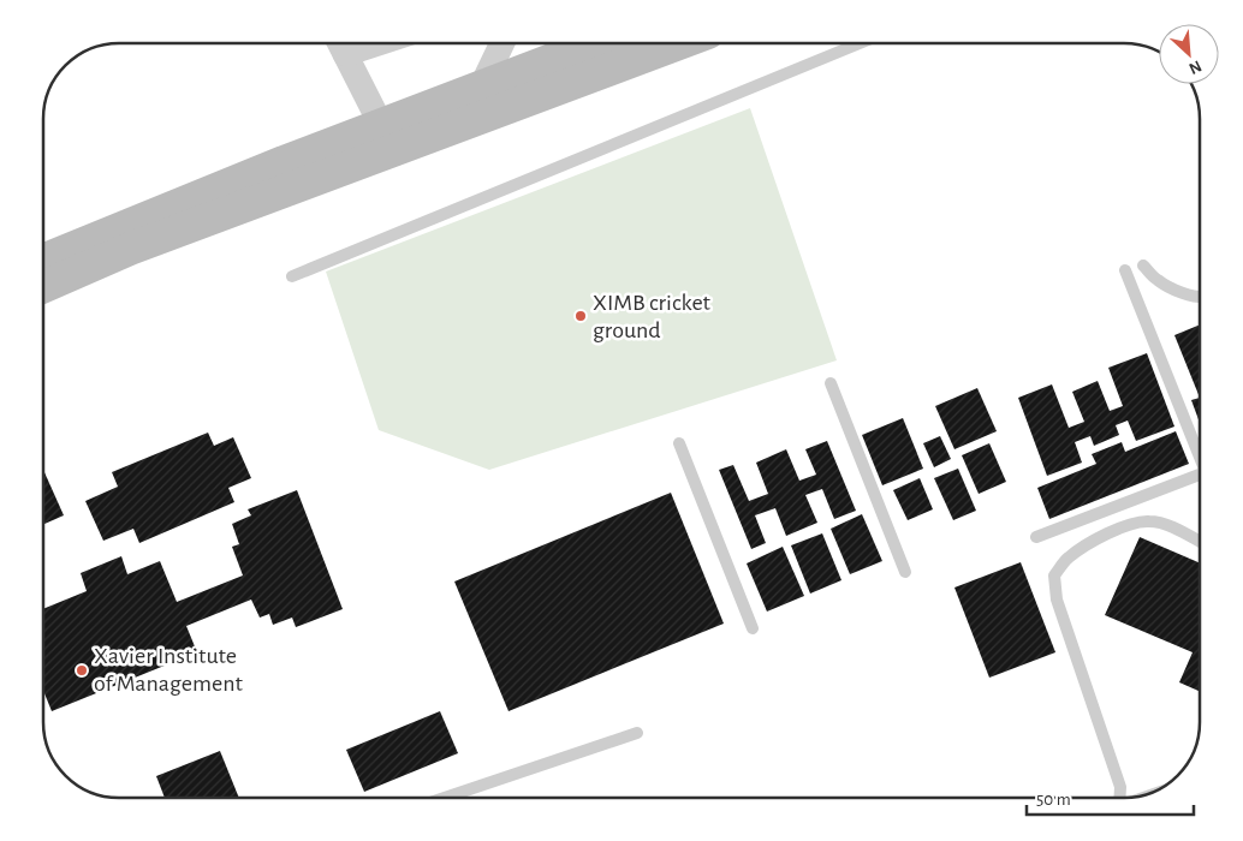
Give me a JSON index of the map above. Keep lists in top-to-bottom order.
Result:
{
  "places": ["XIMB cricket ground", "Xavier Institute of Management"],
  "scale_bar": "50 m",
  "north": "bottom right"
}
